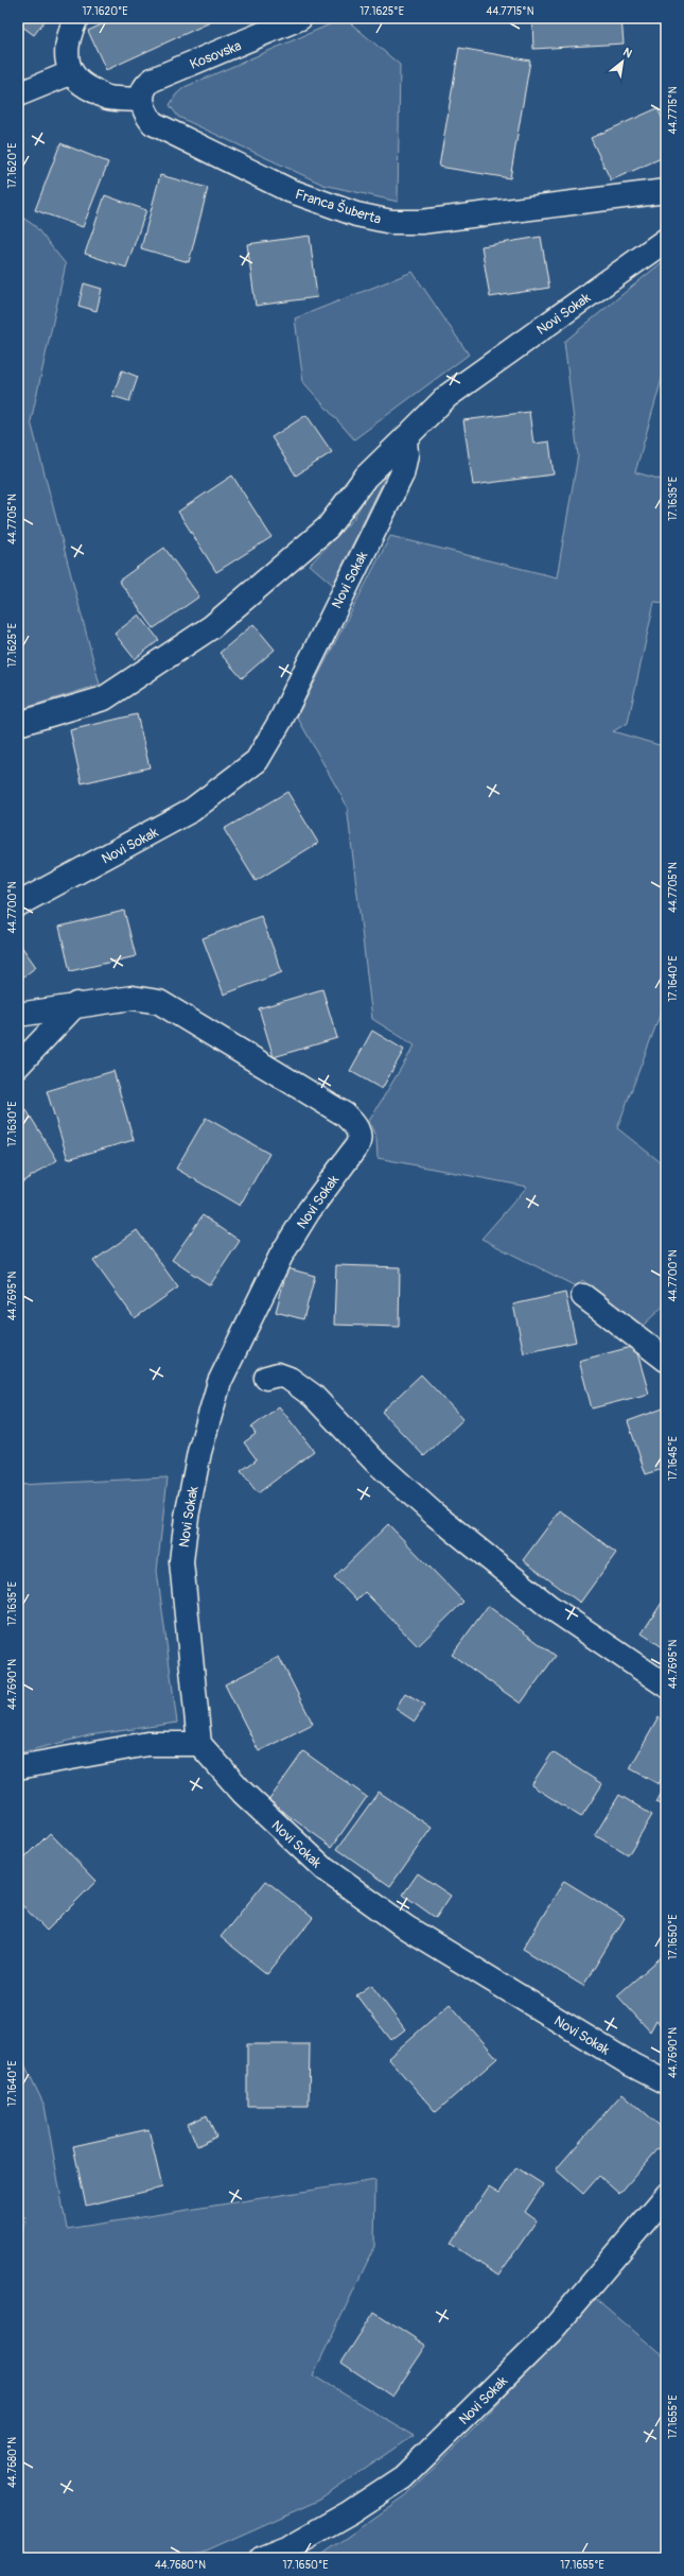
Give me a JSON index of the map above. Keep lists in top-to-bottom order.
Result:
{
  "streets": {
    "street": ["Kosovska", "Franca Šuberta", "Novi Sokak"]
  },
  "crossings": [
    ["Kosovska", "Franca Šuberta"]
  ],
  "north": "top right",
  "coordinates": [
    "17.1620°E",
    "17.1625°E",
    "44.7715°N",
    "17.1635°E",
    "44.7705°N",
    "44.7700°N",
    "17.1640°E",
    "17.1630°E",
    "44.7695°N",
    "17.1645°E",
    "44.7690°N",
    "17.1650°E",
    "17.1655°E",
    "44.7680°N"
  ]
}
